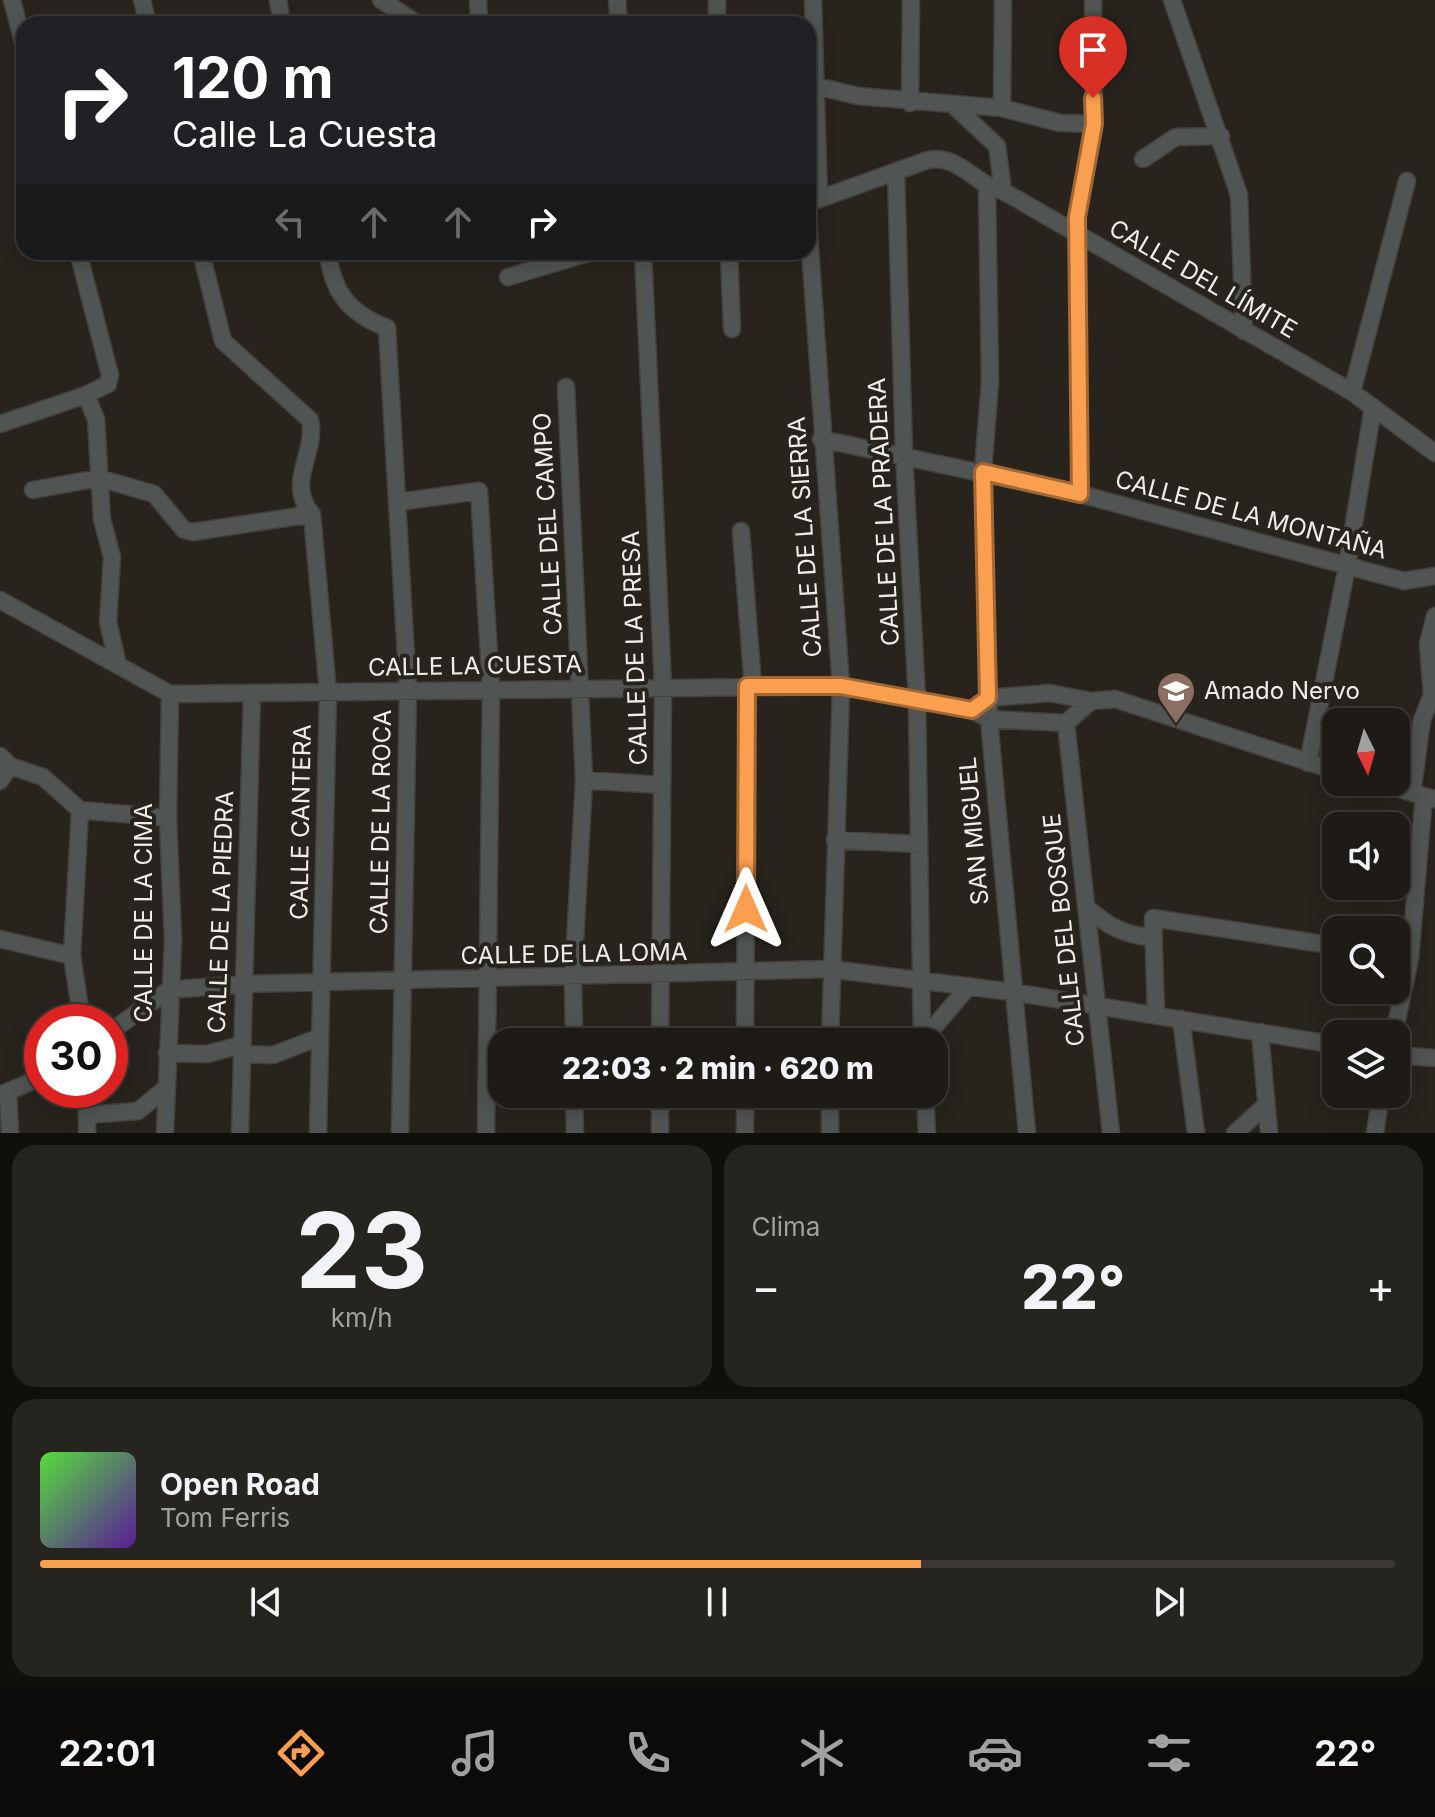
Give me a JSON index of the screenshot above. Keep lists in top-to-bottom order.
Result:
{
  "streets": {
    "street": [
      "CALLE DEL LÍMITE",
      "CALLE DE LA PRADERA",
      "CALLE DE LA MONTAÑA",
      "CALLE DEL CAMPO",
      "CALLE DE LA SIERRA",
      "CALLE DE LA PRESA",
      "CALLE LA CUESTA",
      "CALLE CANTERA",
      "CALLE DE LA ROCA",
      "SAN MIGUEL",
      "CALLE DE LA PIEDRA",
      "CALLE DE LA CIMA",
      "CALLE DEL BOSQUE",
      "CALLE DE LA LOMA"
    ]
  },
  "crossings": [
    ["CALLE DEL LÍMITE", "CALLE DE LA PRADERA"],
    ["CALLE DEL LÍMITE", "SAN MIGUEL"],
    ["CALLE DE LA PRADERA", "CALLE DE LA MONTAÑA"],
    ["CALLE DE LA PRADERA", "CALLE LA CUESTA"],
    ["CALLE DE LA PRADERA", "CALLE DE LA LOMA"],
    ["CALLE DE LA MONTAÑA", "CALLE DE LA SIERRA"],
    ["CALLE DE LA MONTAÑA", "SAN MIGUEL"],
    ["CALLE DEL CAMPO", "CALLE LA CUESTA"],
    ["CALLE DEL CAMPO", "CALLE DE LA LOMA"],
    ["CALLE DE LA SIERRA", "CALLE LA CUESTA"],
    ["CALLE DE LA SIERRA", "CALLE DE LA LOMA"],
    ["CALLE DE LA PRESA", "CALLE LA CUESTA"],
    ["CALLE DE LA PRESA", "CALLE DE LA LOMA"],
    ["CALLE LA CUESTA", "CALLE CANTERA"],
    ["CALLE LA CUESTA", "CALLE DE LA ROCA"],
    ["CALLE LA CUESTA", "SAN MIGUEL"],
    ["CALLE LA CUESTA", "CALLE DE LA PIEDRA"],
    ["CALLE LA CUESTA", "CALLE DE LA CIMA"],
    ["CALLE LA CUESTA", "CALLE DEL BOSQUE"],
    ["CALLE CANTERA", "CALLE DE LA LOMA"],
    ["CALLE DE LA ROCA", "CALLE DE LA LOMA"],
    ["SAN MIGUEL", "CALLE DE LA LOMA"],
    ["CALLE DE LA PIEDRA", "CALLE DE LA LOMA"],
    ["CALLE DE LA CIMA", "CALLE DE LA LOMA"],
    ["CALLE DEL BOSQUE", "CALLE DE LA LOMA"]
  ],
  "places": {
    "school or university": ["Amado Nervo"]
  },
  "north": "bottom",
  "page": {
    "turn": ["120 m", "Calle La Cuesta"],
    "limit": "30",
    "trip": "22:03 · 2 min · 620 m",
    "tile": [
      ["23", "km/h"],
      "Clima"
    ],
    "heat": ["−", "22°", "+"],
    "song": ["Open Road", "Tom Ferris"],
    "tabs": ["22:01", "22°"]
  }
}
